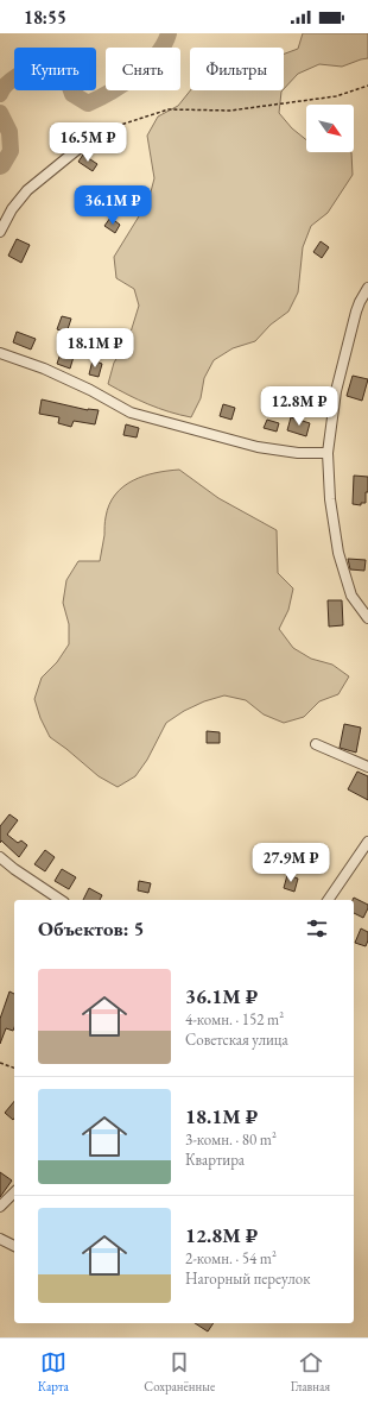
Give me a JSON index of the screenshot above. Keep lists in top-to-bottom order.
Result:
{
  "north": "bottom right",
  "page": {
    "status": "18:55",
    "chip": ["Купить", "Снять", "Фильтры"],
    "price": [
      "16.5M ₽",
      "36.1M ₽",
      "18.1M ₽",
      "12.8M ₽",
      "27.9M ₽"
    ],
    "heading": "Объектов: 5",
    "list": [
      {
        "name": "36.1M ₽",
        "note": "4-комн. · 152 m² · Советская улица"
      },
      {
        "name": "18.1M ₽",
        "note": "3-комн. · 80 m² · Квартира"
      },
      {
        "name": "12.8M ₽",
        "note": "2-комн. · 54 m² · Нагорный переулок"
      }
    ],
    "tabs": ["Карта", "Сохранённые", "Главная"]
  }
}
